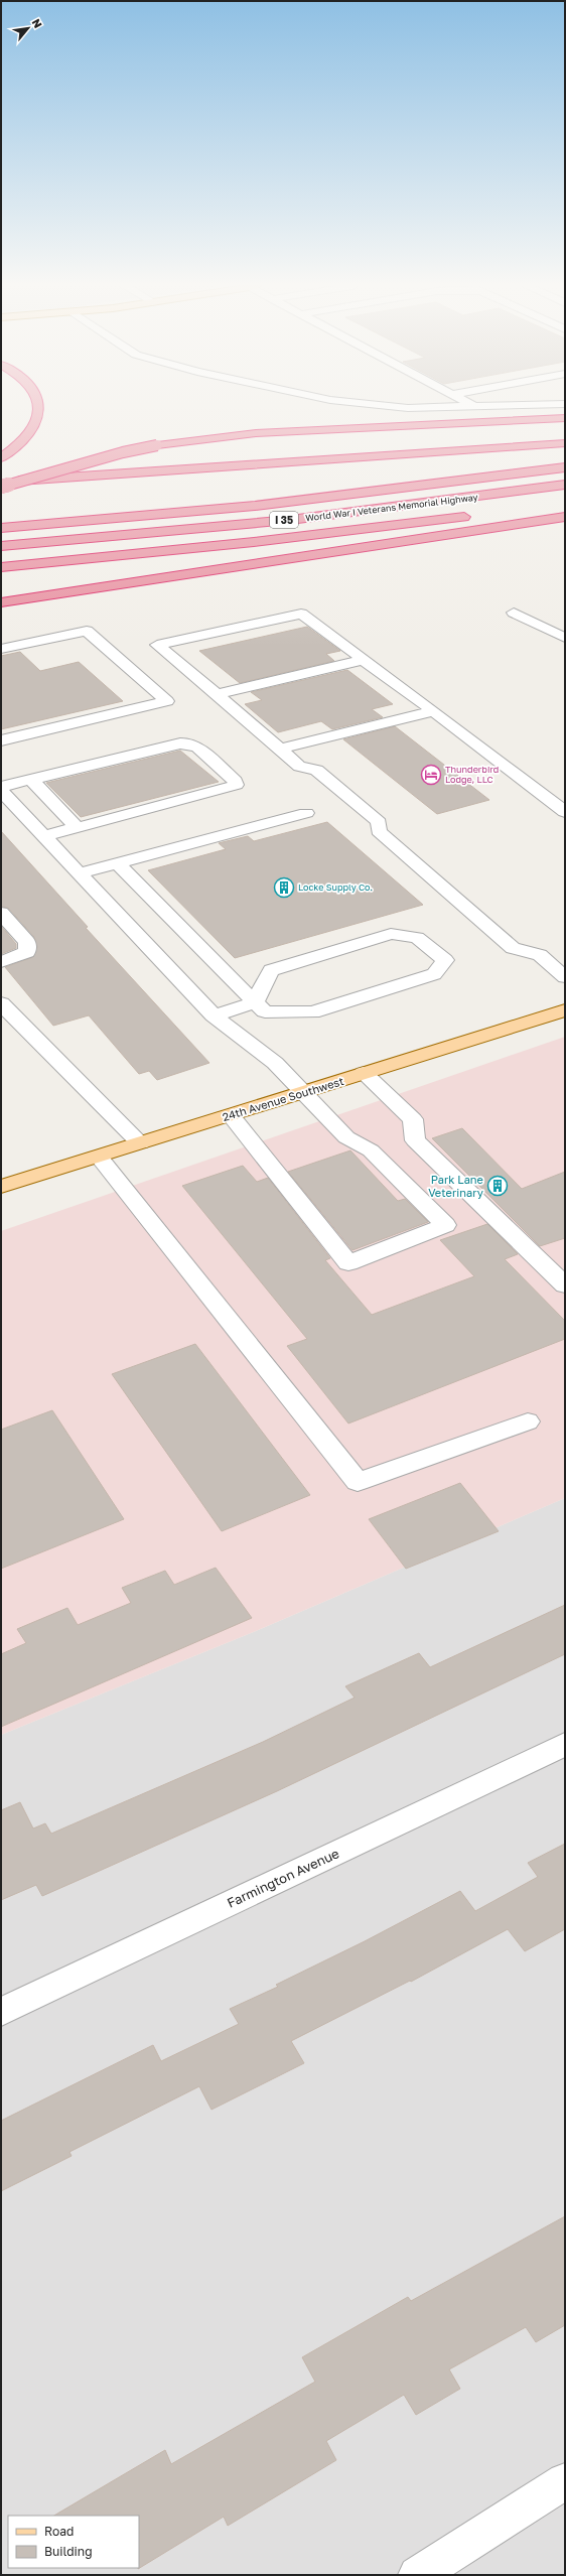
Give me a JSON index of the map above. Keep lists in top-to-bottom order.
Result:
{
  "streets": {
    "highway": ["World War I Veterans Memorial Highway", "I 35"],
    "main road": ["24th Avenue Southwest"],
    "street": ["Farmington Avenue"]
  },
  "places": {
    "hotel": ["Thunderbird Lodge, LLC"],
    "building": ["Locke Supply Co.", "Park Lane Veterinary"]
  },
  "legend": ["Road", "Building"],
  "north": "top right"
}
